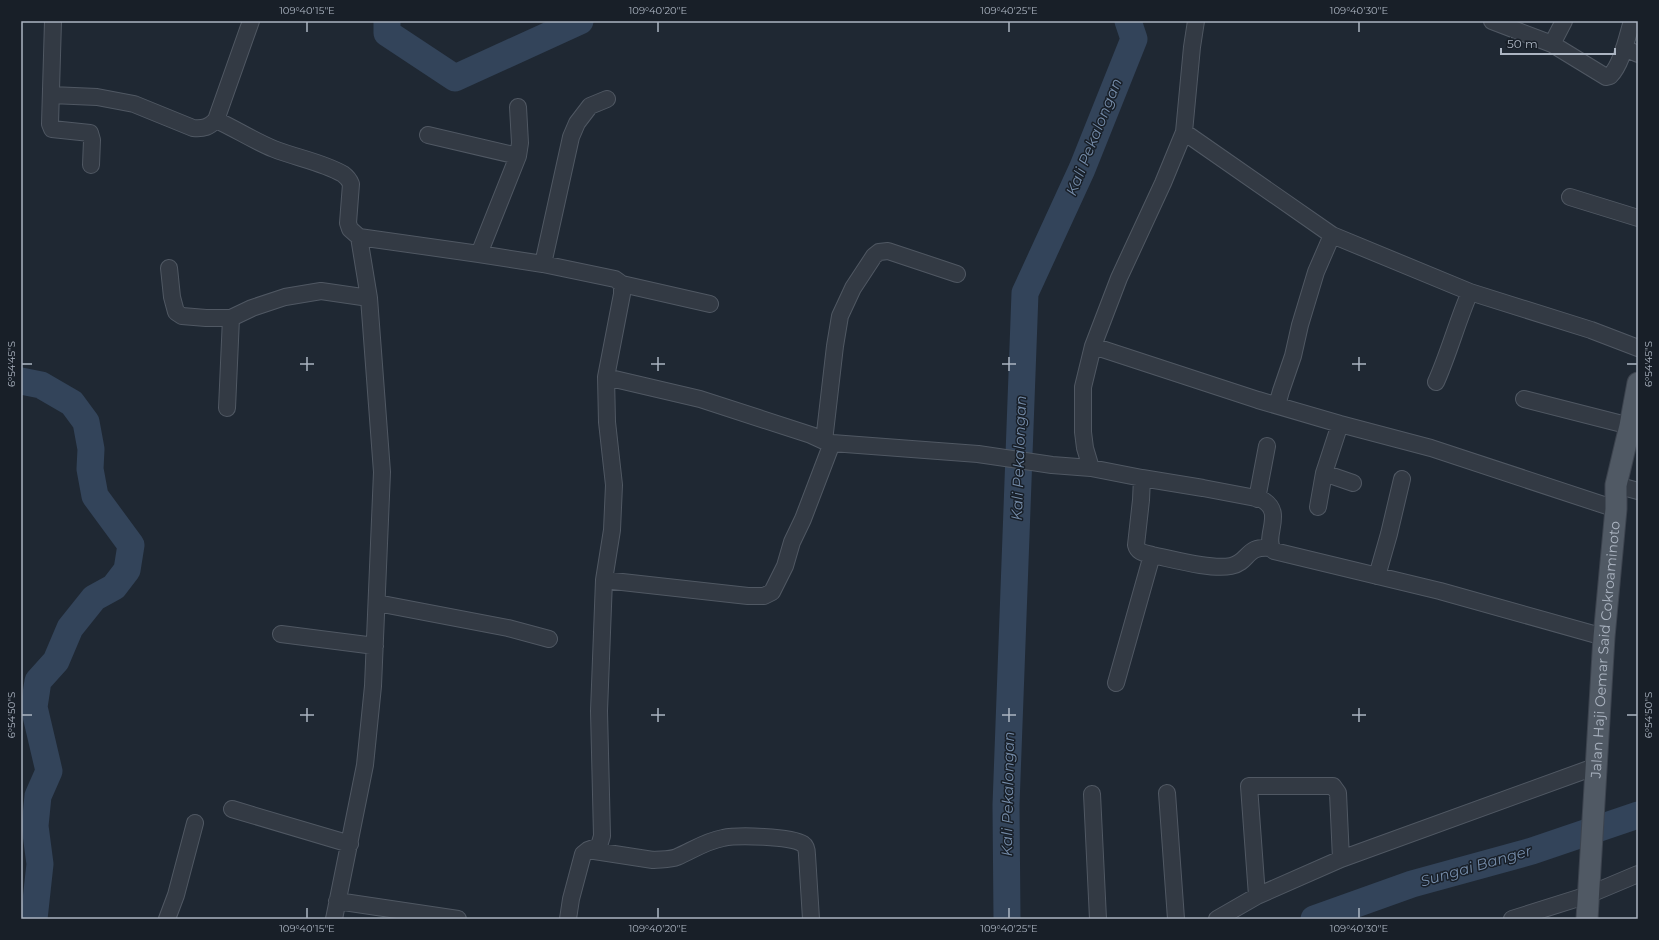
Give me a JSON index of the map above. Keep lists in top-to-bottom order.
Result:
{
  "streets": {
    "main road": ["Jalan Haji Oemar Said Cokroaminoto"]
  },
  "water": ["Kali Pekalongan", "Sungai Banger"],
  "scale_bar": "50 m",
  "coordinates": [
    "109°40'15\"E",
    "109°40'20\"E",
    "109°40'25\"E",
    "109°40'30\"E",
    "6°54'45\"S",
    "6°54'50\"S"
  ]
}
